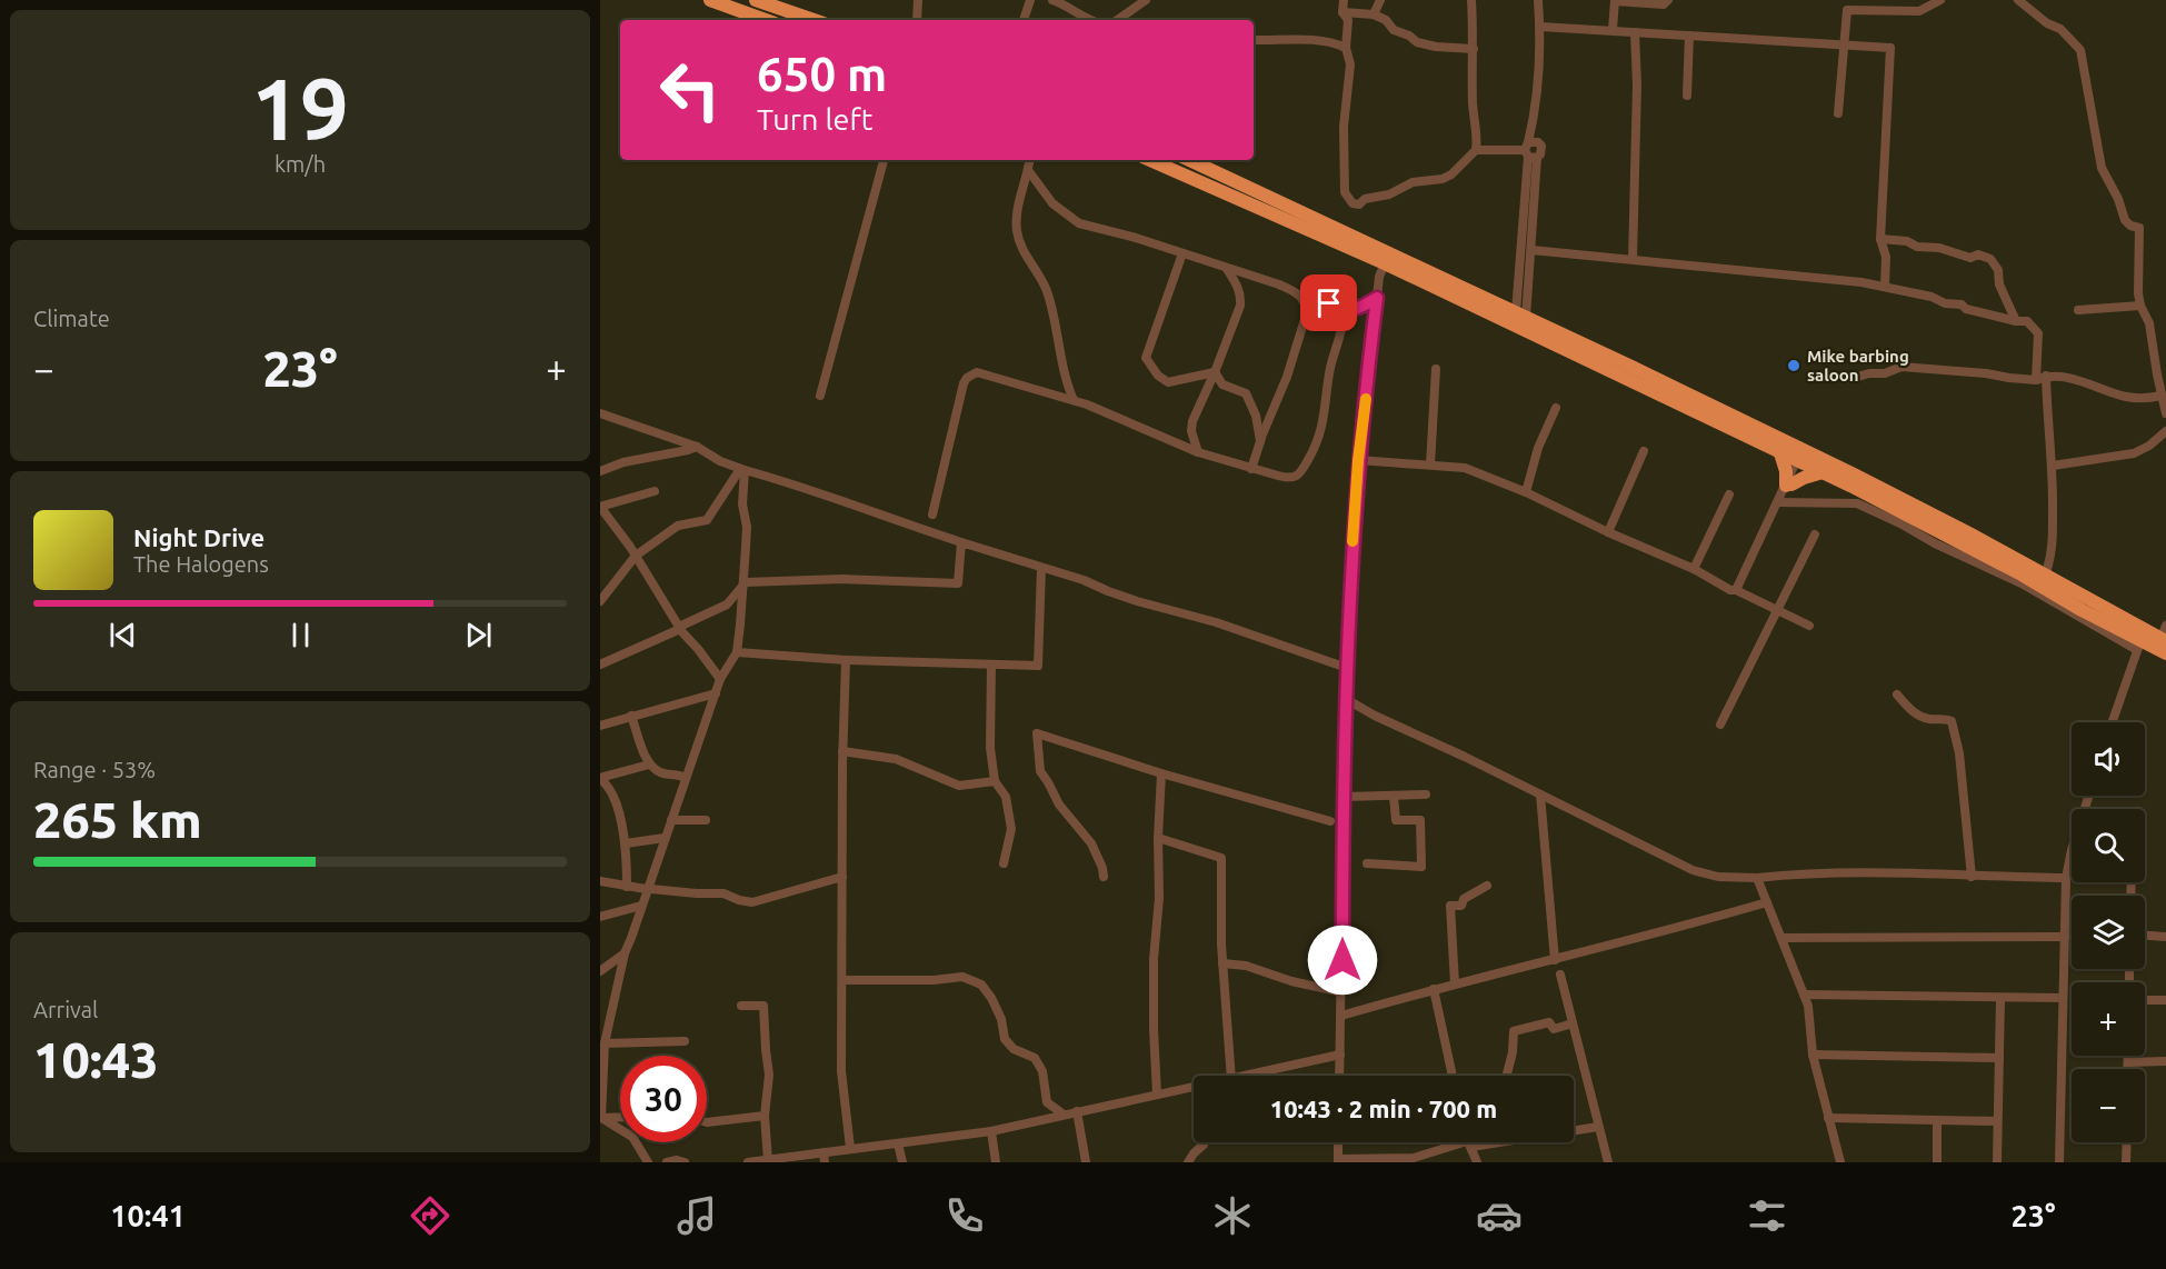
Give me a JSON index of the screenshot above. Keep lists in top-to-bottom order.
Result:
{
  "places": ["Mike barbing saloon"],
  "page": {
    "tile": [
      ["19", "km/h"],
      "Climate",
      ["Range · 53%", "265 km"],
      ["Arrival", "10:43"]
    ],
    "turn": ["650 m", "Turn left"],
    "heat": ["−", "23°", "+"],
    "song": ["Night Drive", "The Halogens"],
    "map_buttons": ["+", "−"],
    "limit": "30",
    "trip": "10:43 · 2 min · 700 m",
    "tabs": ["10:41", "23°"]
  }
}
